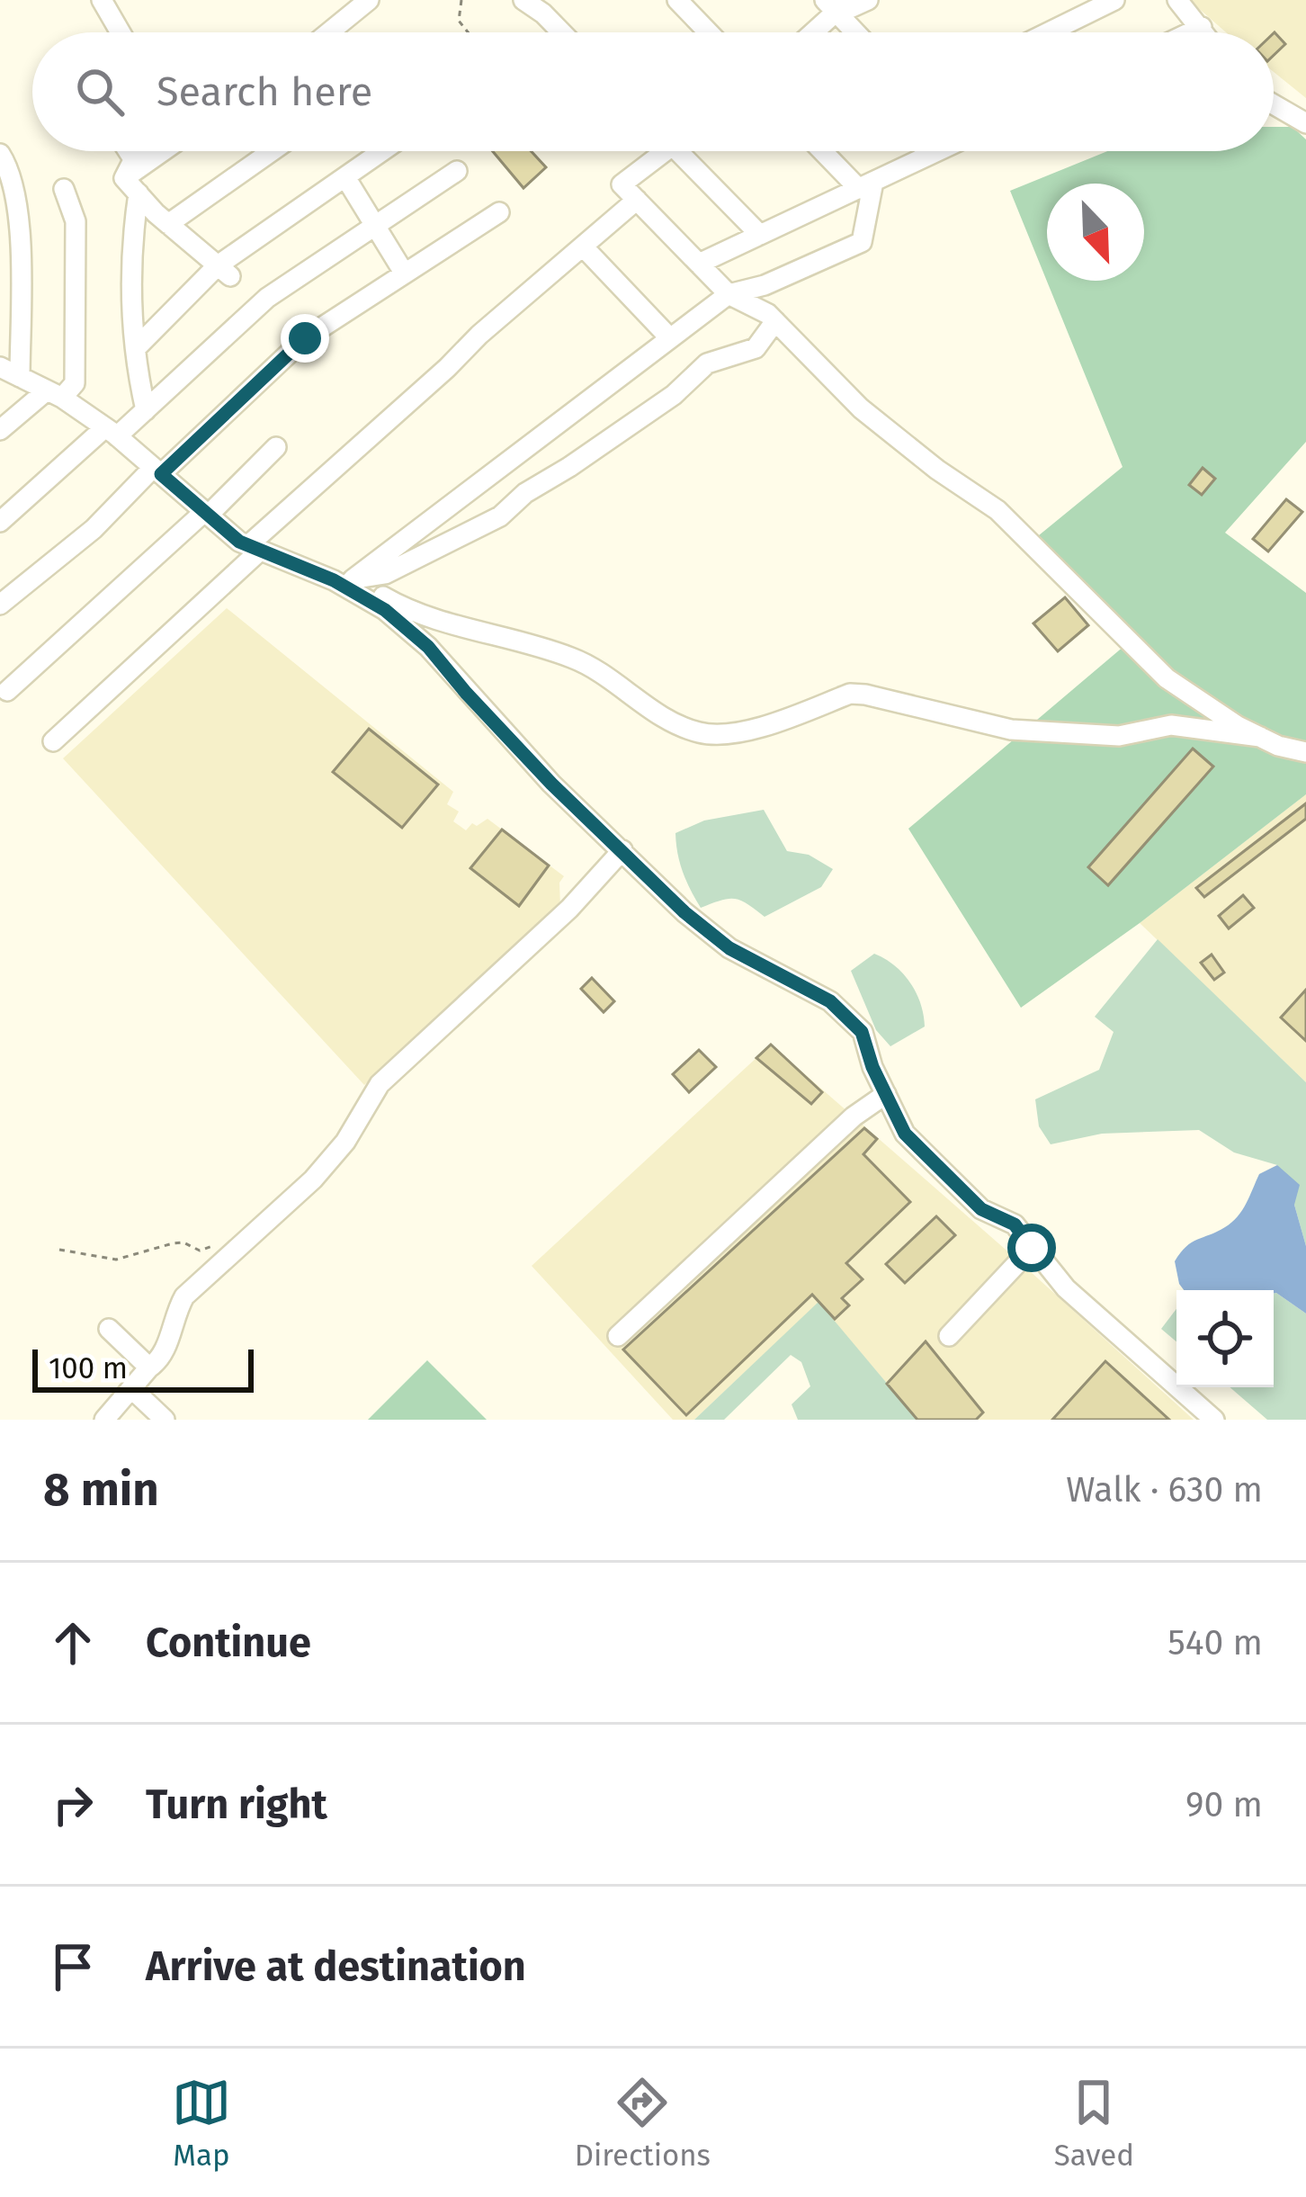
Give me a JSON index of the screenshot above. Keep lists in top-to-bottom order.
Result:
{
  "scale_bar": "100 m",
  "north": "bottom right",
  "page": {
    "search": "Search here",
    "scale": "100 m",
    "heading": ["8 min", "Walk · 630 m"],
    "list": [
      ["Continue", "540 m"],
      ["Turn right", "90 m"],
      "Arrive at destination"
    ],
    "nav": ["Map", "Directions", "Saved"]
  }
}
